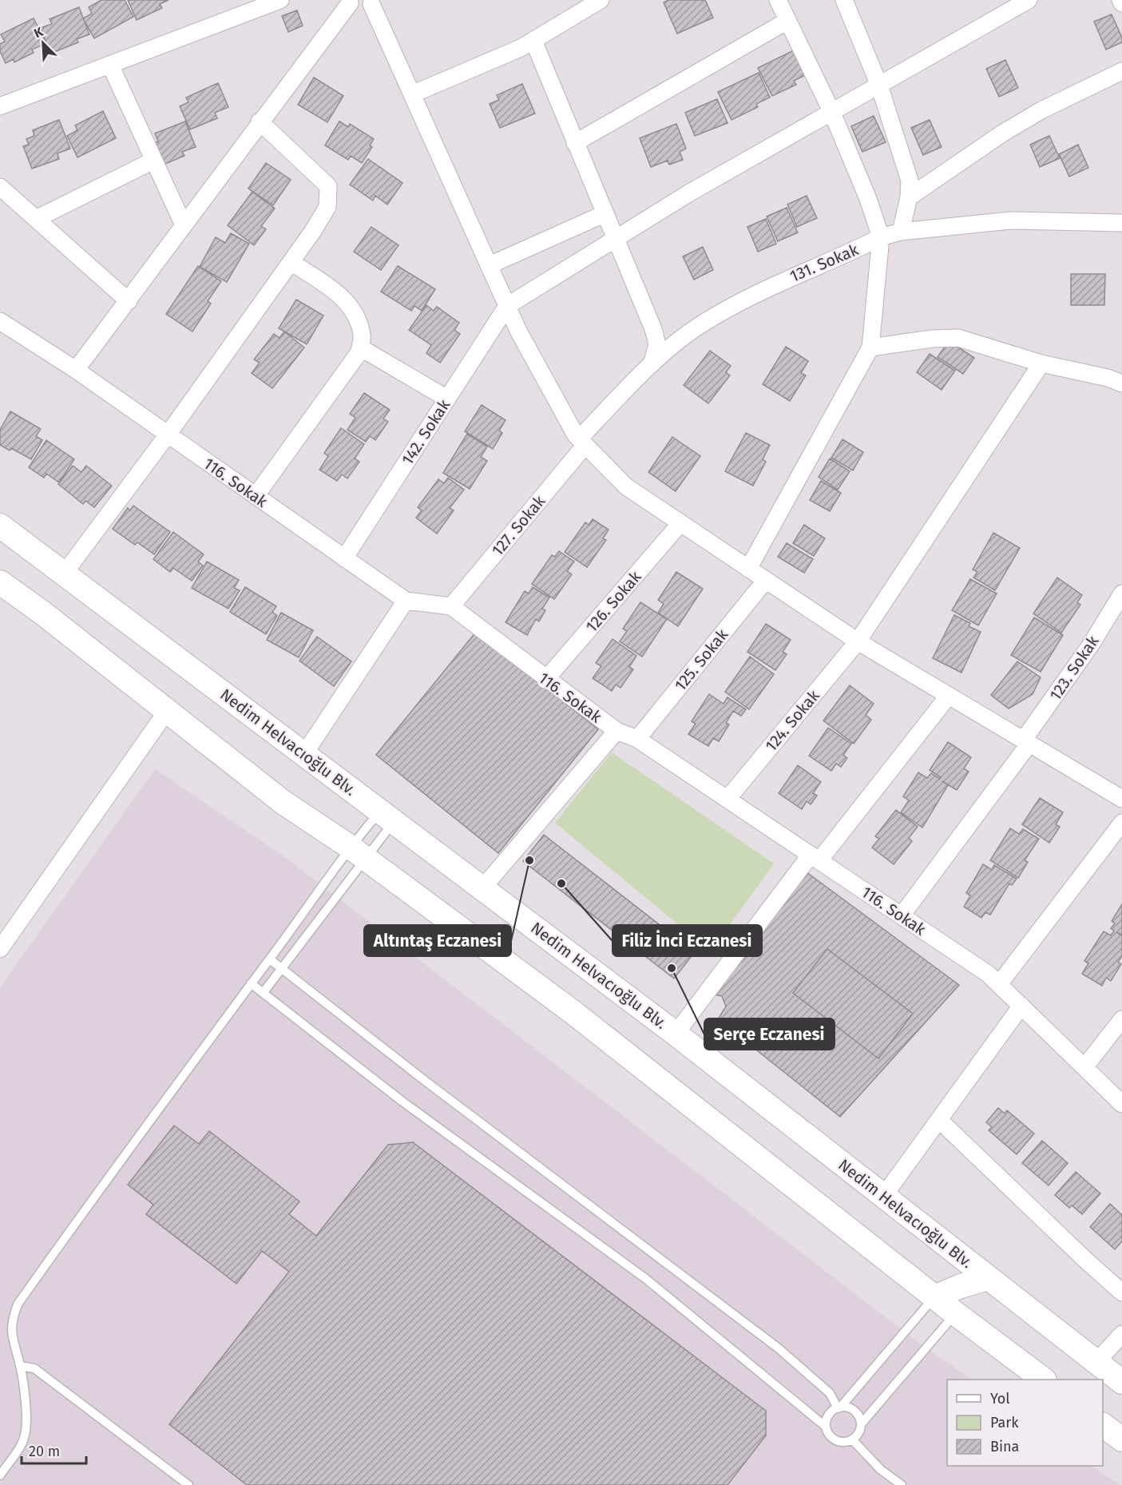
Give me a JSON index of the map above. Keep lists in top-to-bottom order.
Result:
{
  "streets": {
    "main road": ["Nedim Helvacıoğlu Blv."],
    "street": [
      "131. Sokak",
      "142. Sokak",
      "116. Sokak",
      "127. Sokak",
      "126. Sokak",
      "125. Sokak",
      "123. Sokak",
      "124. Sokak"
    ]
  },
  "crossings": [
    ["131. Sokak", "127. Sokak"],
    ["142. Sokak", "116. Sokak"],
    ["116. Sokak", "127. Sokak"],
    ["116. Sokak", "126. Sokak"],
    ["116. Sokak", "125. Sokak"],
    ["116. Sokak", "123. Sokak"],
    ["116. Sokak", "124. Sokak"]
  ],
  "places": ["Altıntaş Eczanesi", "Filiz İnci Eczanesi", "Serçe Eczanesi"],
  "legend": ["Yol", "Park", "Bina"],
  "scale_bar": "20 m",
  "north": "top left"
}
